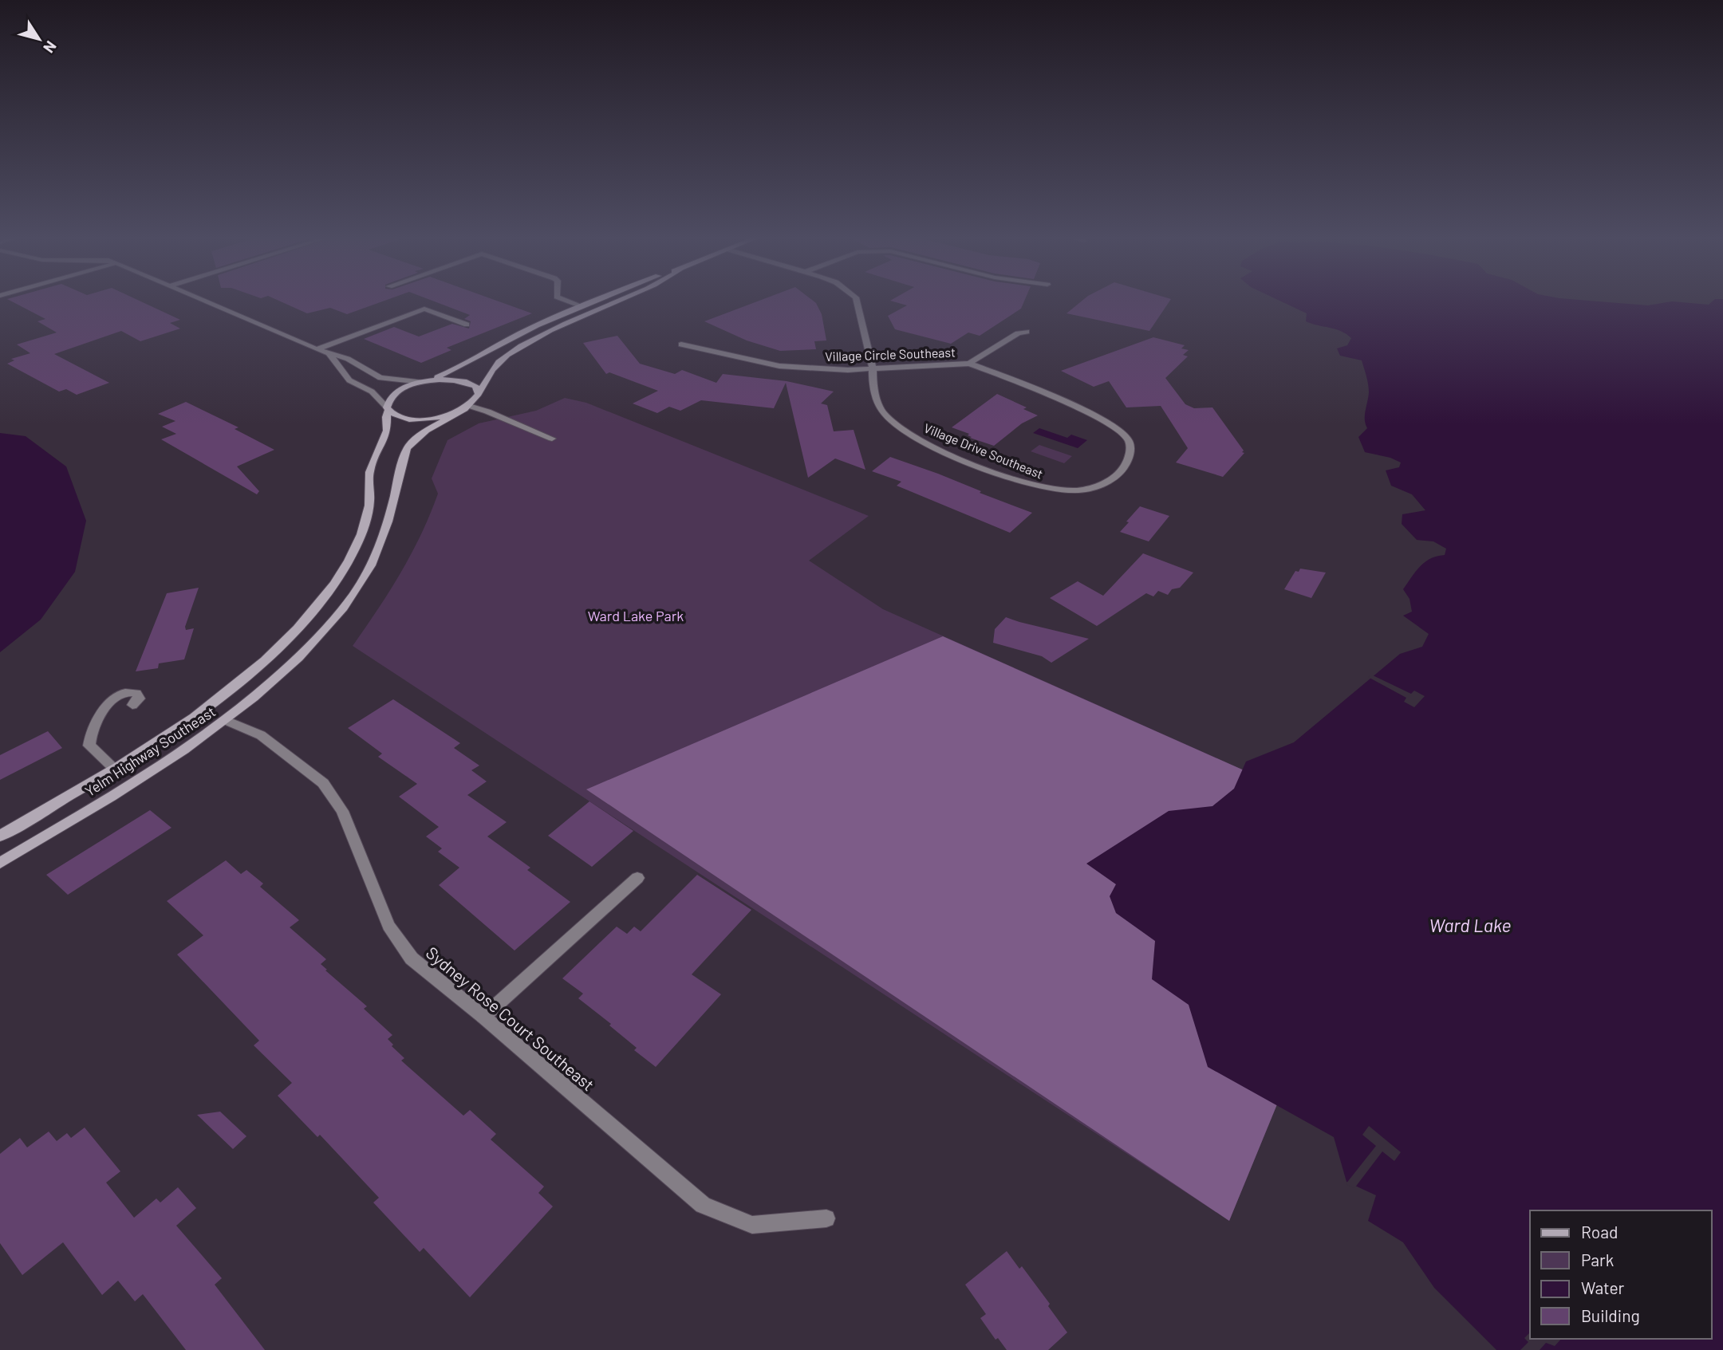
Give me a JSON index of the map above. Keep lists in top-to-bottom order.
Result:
{
  "streets": {
    "main road": ["Yelm Highway Southeast"],
    "street": ["Village Circle Southeast", "Village Drive Southeast", "Sydney Rose Court Southeast"]
  },
  "crossings": [
    ["Village Circle Southeast", "Village Drive Southeast"],
    ["Yelm Highway Southeast", "Sydney Rose Court Southeast"]
  ],
  "water": ["Ward Lake"],
  "parks": ["Ward Lake Park"],
  "legend": [
    "Road",
    "Park",
    "Water",
    "Building"
  ],
  "north": "bottom right"
}
